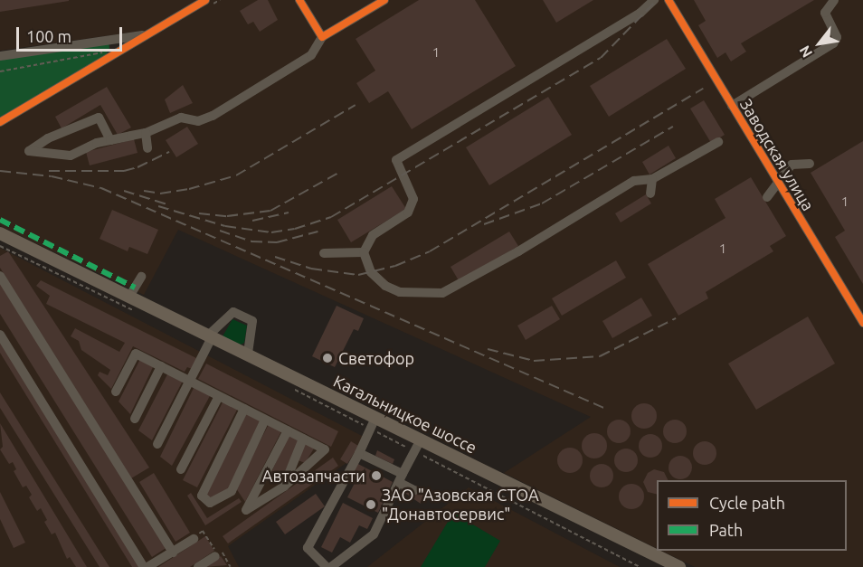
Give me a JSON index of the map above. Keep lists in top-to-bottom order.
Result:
{
  "streets": {
    "main road": ["Кагальницкое шоссе"],
    "street": ["Заводская улица"]
  },
  "places": ["Светофор", "Автозапчасти", "ЗАО \"Азовская СТОА \"Донавтосервис\""],
  "house_numbers": ["1", "1", "1"],
  "legend": ["Cycle path", "Path"],
  "scale_bar": "100 m",
  "north": "bottom left"
}
